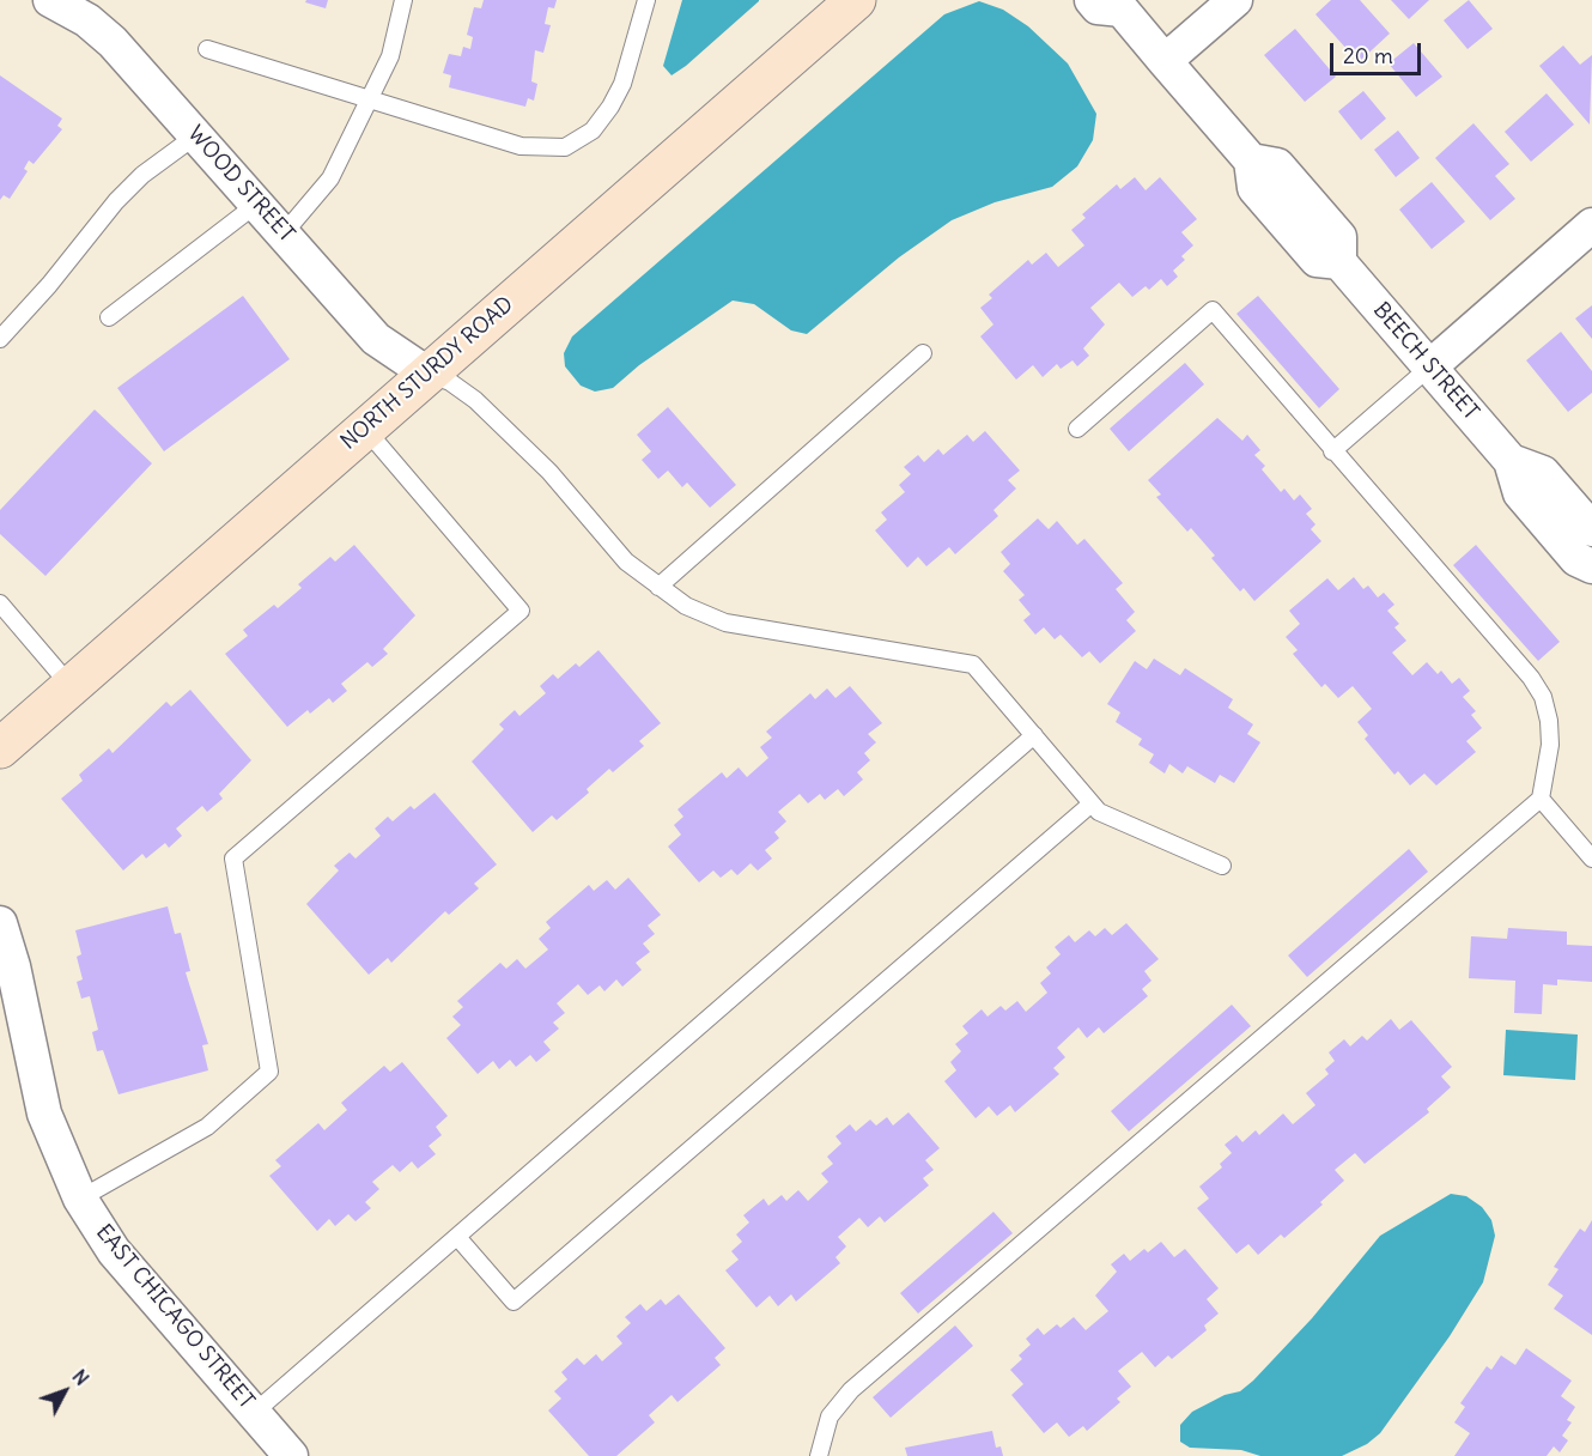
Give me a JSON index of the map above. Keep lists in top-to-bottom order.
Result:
{
  "streets": {
    "street": [
      "WOOD STREET",
      "BEECH STREET",
      "NORTH STURDY ROAD",
      "EAST CHICAGO STREET"
    ]
  },
  "crossings": [
    ["WOOD STREET", "NORTH STURDY ROAD"]
  ],
  "scale_bar": "20 m",
  "north": "top right"
}
